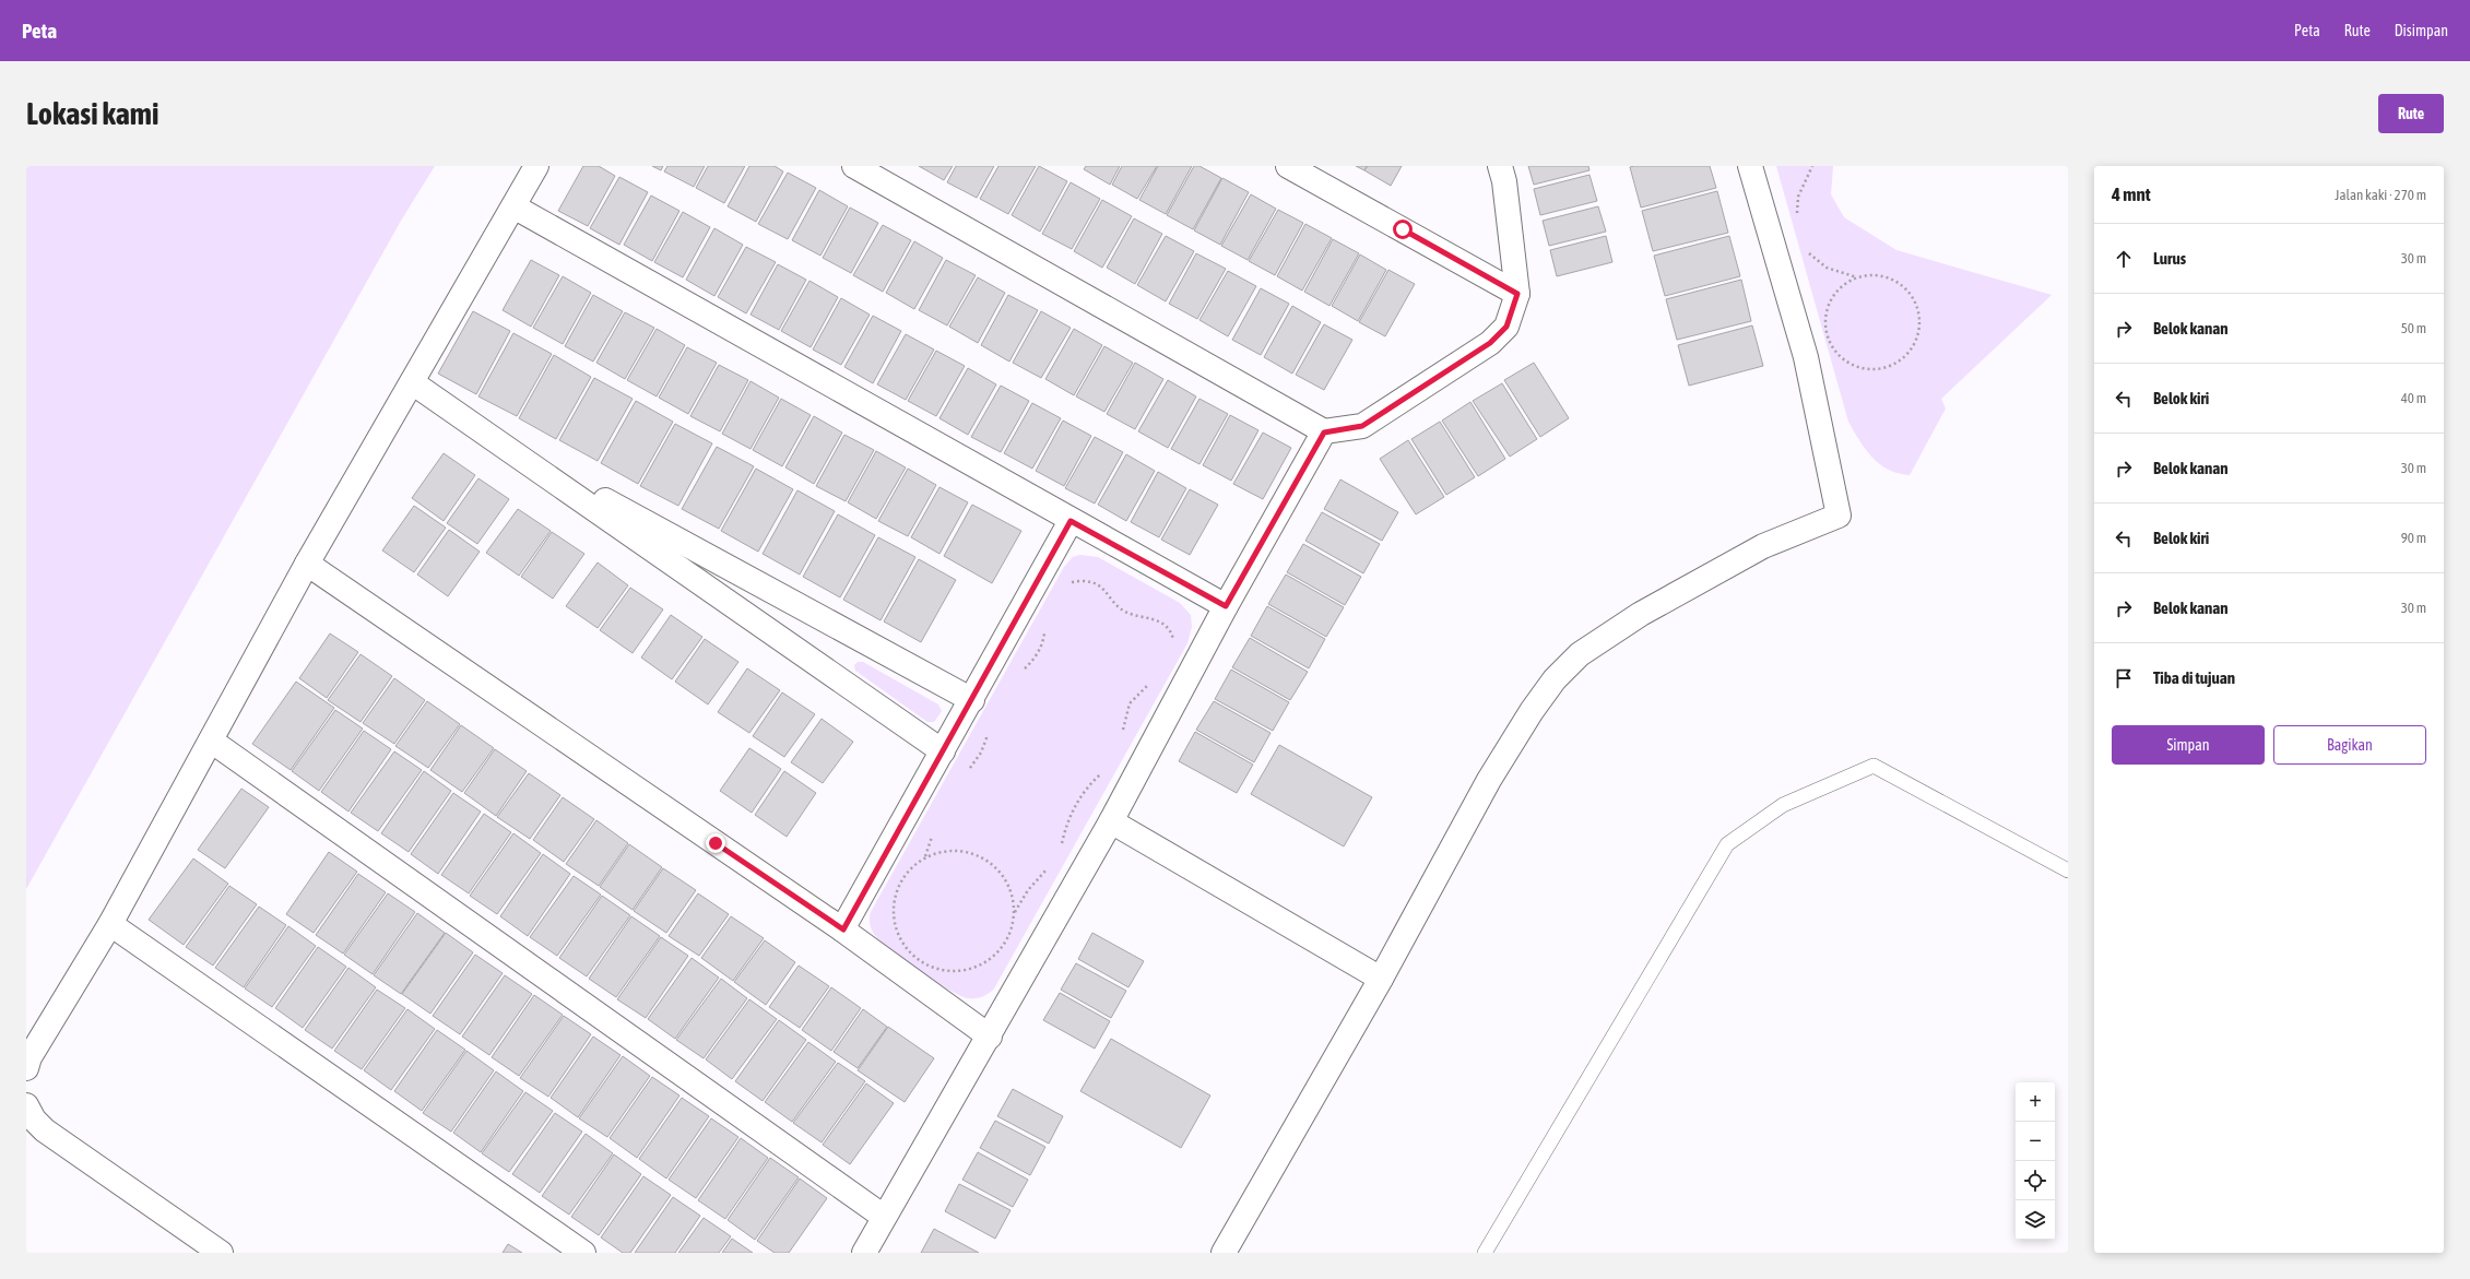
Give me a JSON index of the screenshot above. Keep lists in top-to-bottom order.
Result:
{
  "page": {
    "header": "Peta",
    "nav": ["Peta", "Rute", "Disimpan"],
    "buttons": [
      "Rute",
      ["Simpan", "Bagikan"]
    ],
    "title": "Lokasi kami",
    "heading": ["4 mnt", "Jalan kaki · 270 m"],
    "list": [
      ["Lurus", "30 m"],
      ["Belok kanan", "50 m"],
      ["Belok kiri", "40 m"],
      ["Belok kanan", "30 m"],
      ["Belok kiri", "90 m"],
      ["Belok kanan", "30 m"],
      "Tiba di tujuan"
    ],
    "map_buttons": ["+", "−"]
  }
}
